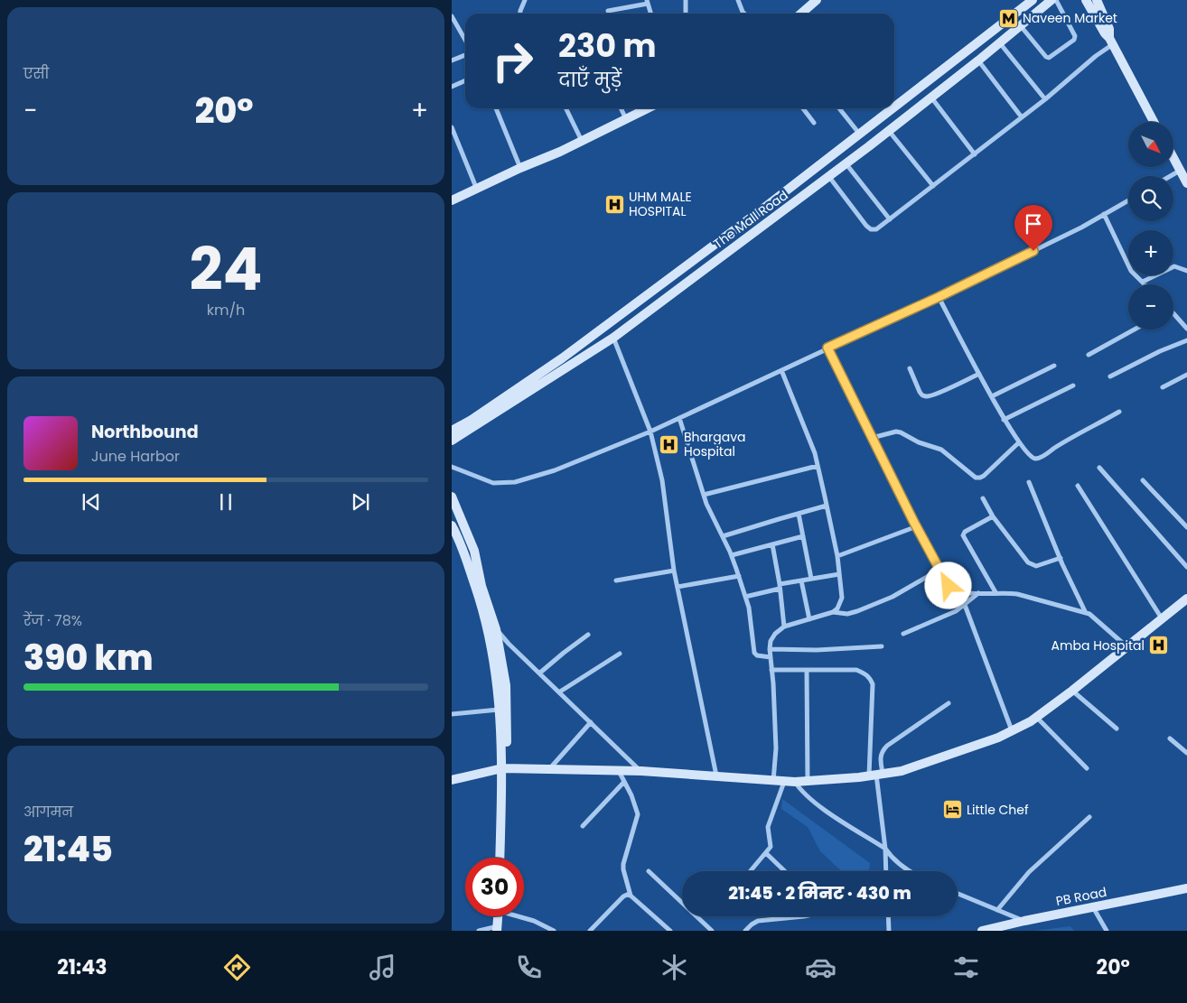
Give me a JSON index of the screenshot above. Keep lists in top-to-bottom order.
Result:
{
  "streets": {
    "street": ["The Mall Road", "PB Road"]
  },
  "places": {
    "metro station": ["Naveen Market"],
    "hospital": ["UHM MALE HOSPITAL", "Bhargava Hospital", "Amba Hospital"],
    "hotel": ["Little Chef"]
  },
  "north": "bottom right",
  "page": {
    "tile": [
      "एसी",
      ["24", "km/h"],
      ["रेंज · 78%", "390 km"],
      ["आगमन", "21:45"]
    ],
    "turn": ["230 m", "दाएँ मुड़ें"],
    "heat": ["−", "20°", "+"],
    "map_buttons": ["+", "−"],
    "song": ["Northbound", "June Harbor"],
    "limit": "30",
    "trip": "21:45 · 2 मिनट · 430 m",
    "tabs": ["21:43", "20°"]
  }
}
